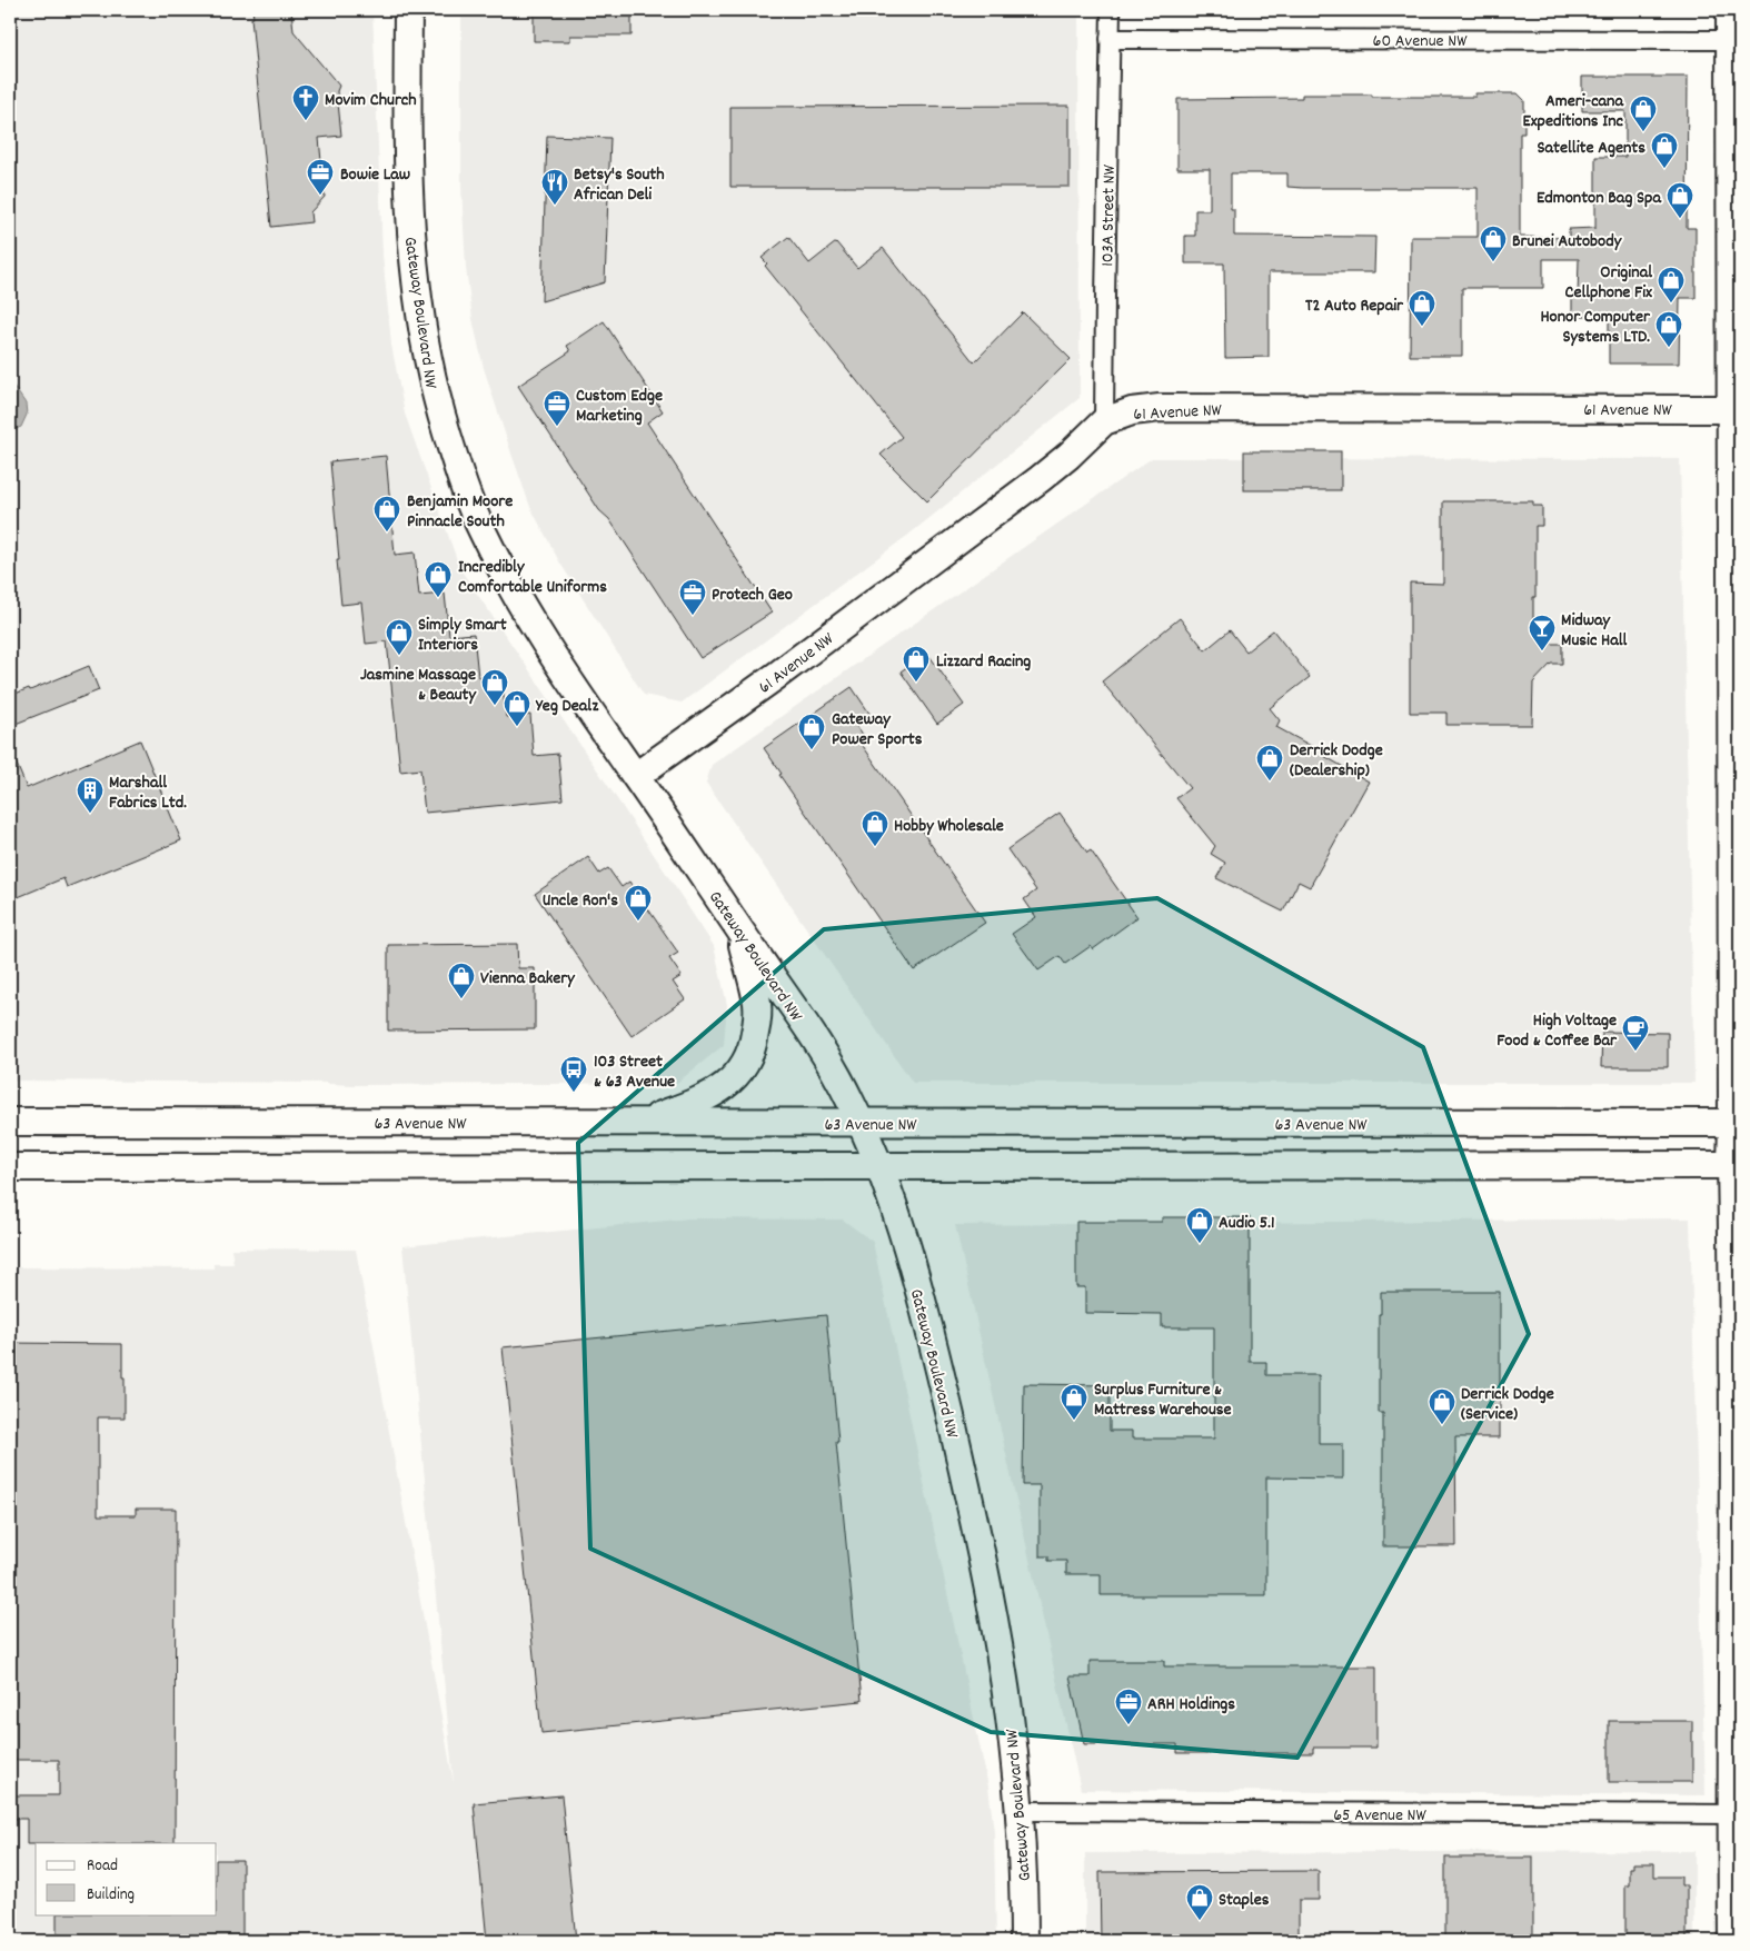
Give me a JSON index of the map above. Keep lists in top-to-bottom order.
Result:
{
  "streets": {
    "main road": ["Gateway Boulevard NW", "61 Avenue NW", "63 Avenue NW"],
    "street": ["60 Avenue NW", "103A Street NW", "65 Avenue NW"]
  },
  "crossings": [
    ["60 Avenue NW", "103A Street NW"],
    ["103A Street NW", "61 Avenue NW"],
    ["Gateway Boulevard NW", "61 Avenue NW"],
    ["Gateway Boulevard NW", "63 Avenue NW"],
    ["Gateway Boulevard NW", "65 Avenue NW"]
  ],
  "places": {
    "church": ["Movim Church"],
    "shop": [
      "Ameri-cana Expeditions Inc",
      "Satellite Agents",
      "Edmonton Bag Spa",
      "Brunei Autobody",
      "Original Cellphone Fix",
      "T2 Auto Repair",
      "Honor Computer Systems LTD.",
      "Benjamin Moore Pinnacle South",
      "Incredibly Comfortable Uniforms",
      "Simply Smart Interiors",
      "Lizzard Racing",
      "Jasmine Massage & Beauty",
      "Yeg Dealz",
      "Gateway Power Sports",
      "Derrick Dodge (Dealership)",
      "Hobby Wholesale",
      "Uncle Ron's",
      "Vienna Bakery",
      "Audio 5.1",
      "Surplus Furniture & Mattress Warehouse",
      "Derrick Dodge (Service)",
      "Staples"
    ],
    "office": [
      "Bowie Law",
      "Custom Edge Marketing",
      "Protech Geo",
      "ARH Holdings"
    ],
    "restaurant": ["Betsy's South African Deli"],
    "bar": ["Midway Music Hall"],
    "building": ["Marshall Fabrics Ltd."],
    "cafe": ["High Voltage Food & Coffee Bar"],
    "bus stop": ["103 Street & 63 Avenue"]
  },
  "legend": ["Road", "Building"]
}
